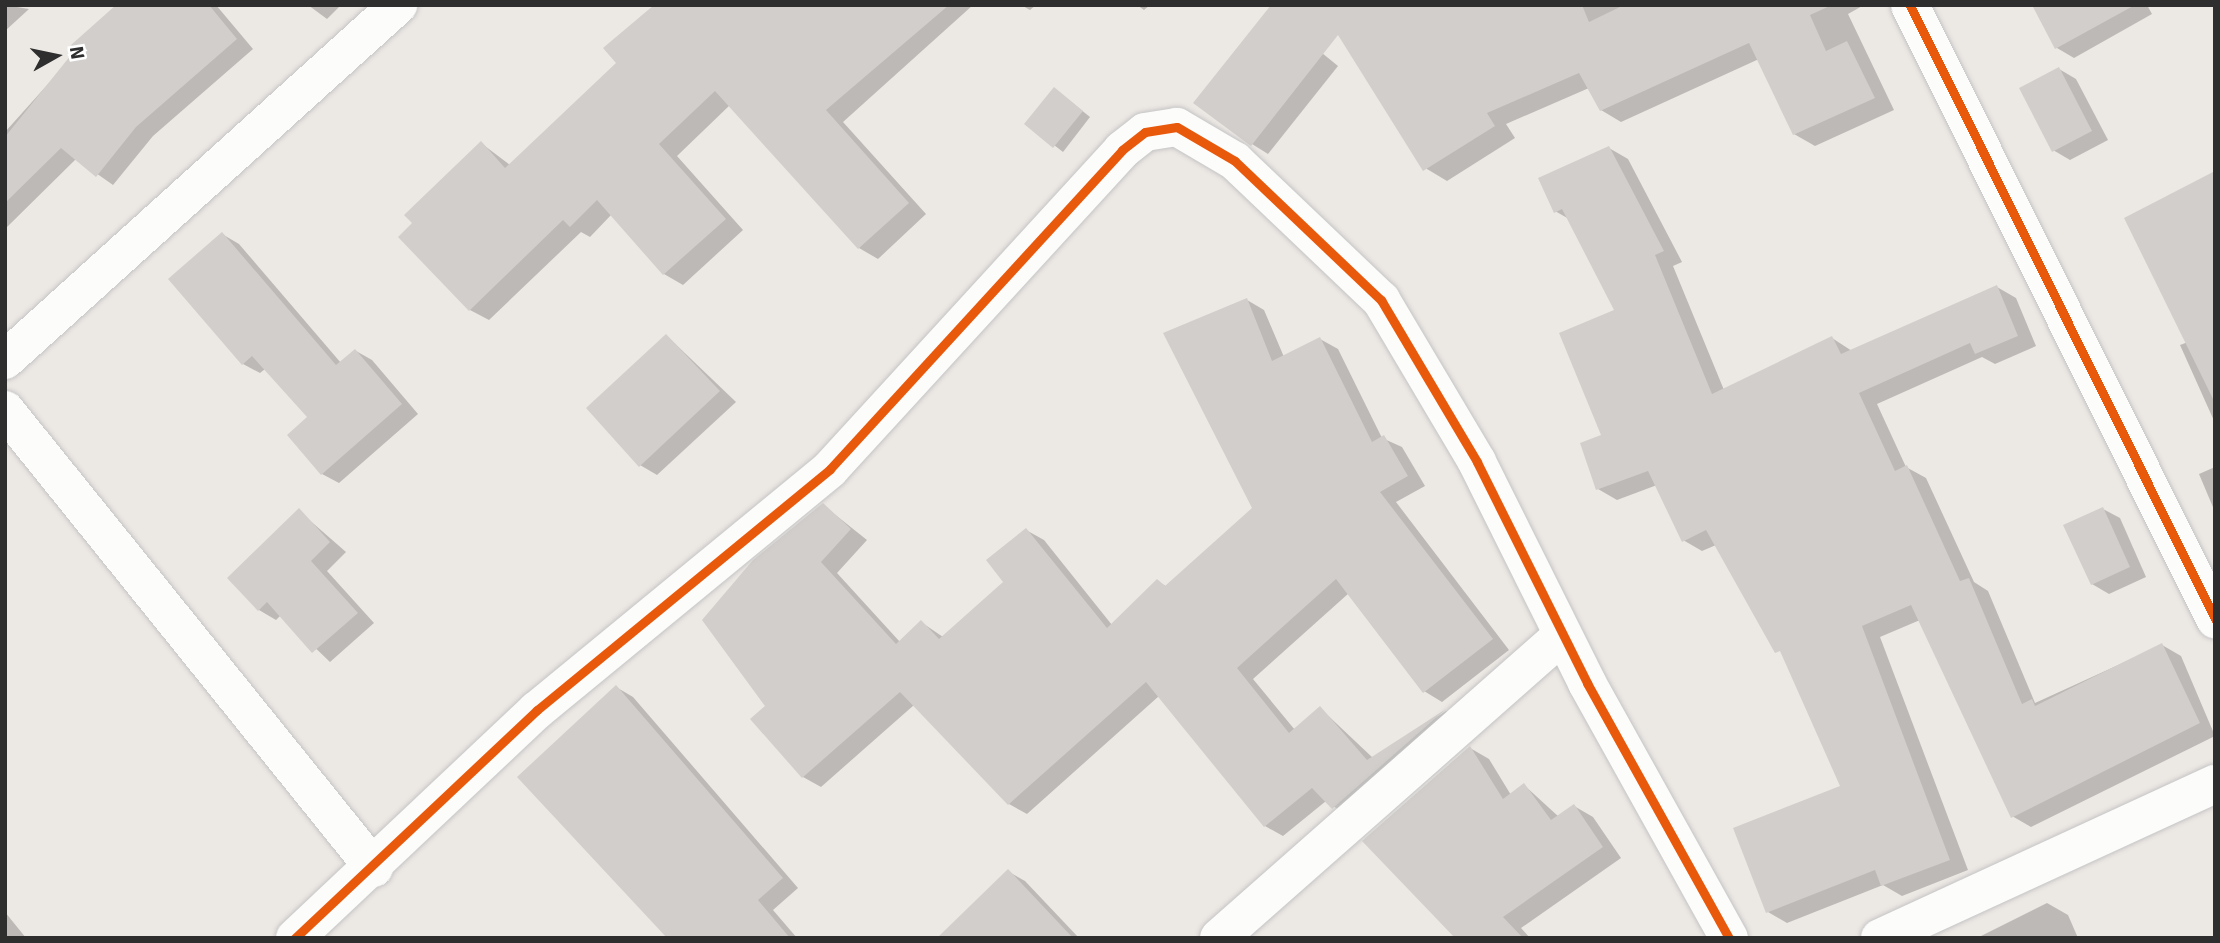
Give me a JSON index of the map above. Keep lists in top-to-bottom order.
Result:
{
  "north": "right"
}
